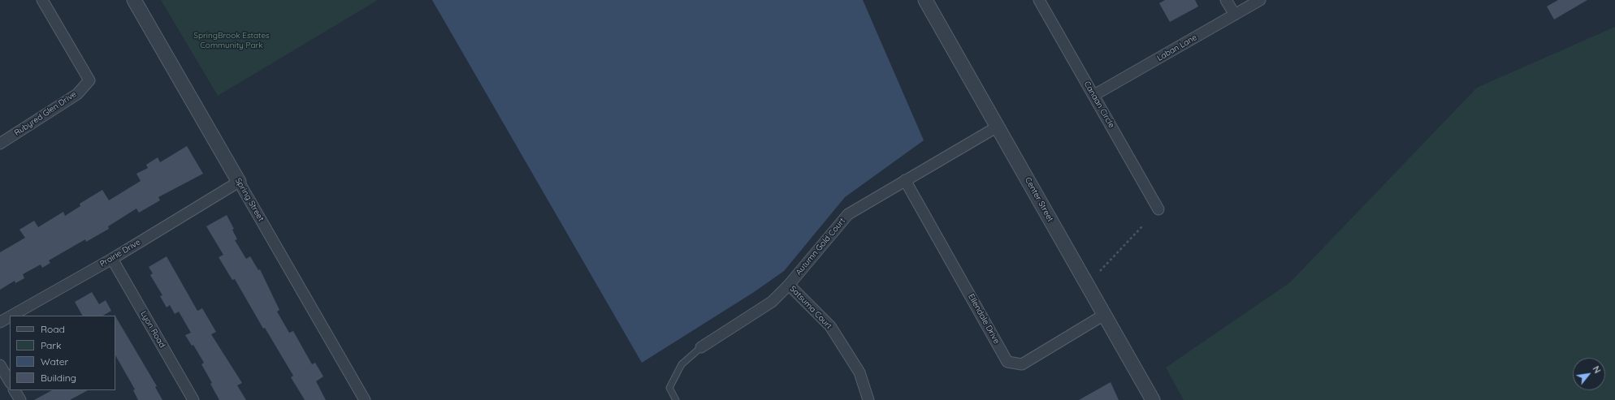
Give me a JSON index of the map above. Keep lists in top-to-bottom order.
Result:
{
  "streets": {
    "street": [
      "Laban Lane",
      "Canaan Circle",
      "Rubyred Glen Drive",
      "Spring Street",
      "Center Street",
      "Autumn Gold Court",
      "Prairie Drive",
      "Satsuma Court",
      "Ellendale Drive",
      "Lyon Road"
    ]
  },
  "crossings": [
    ["Laban Lane", "Canaan Circle"],
    ["Spring Street", "Prairie Drive"],
    ["Center Street", "Autumn Gold Court"],
    ["Center Street", "Ellendale Drive"],
    ["Autumn Gold Court", "Satsuma Court"],
    ["Autumn Gold Court", "Ellendale Drive"],
    ["Prairie Drive", "Lyon Road"]
  ],
  "parks": ["SpringBrook Estates Community Park"],
  "legend": [
    "Road",
    "Park",
    "Water",
    "Building"
  ],
  "north": "top right"
}
